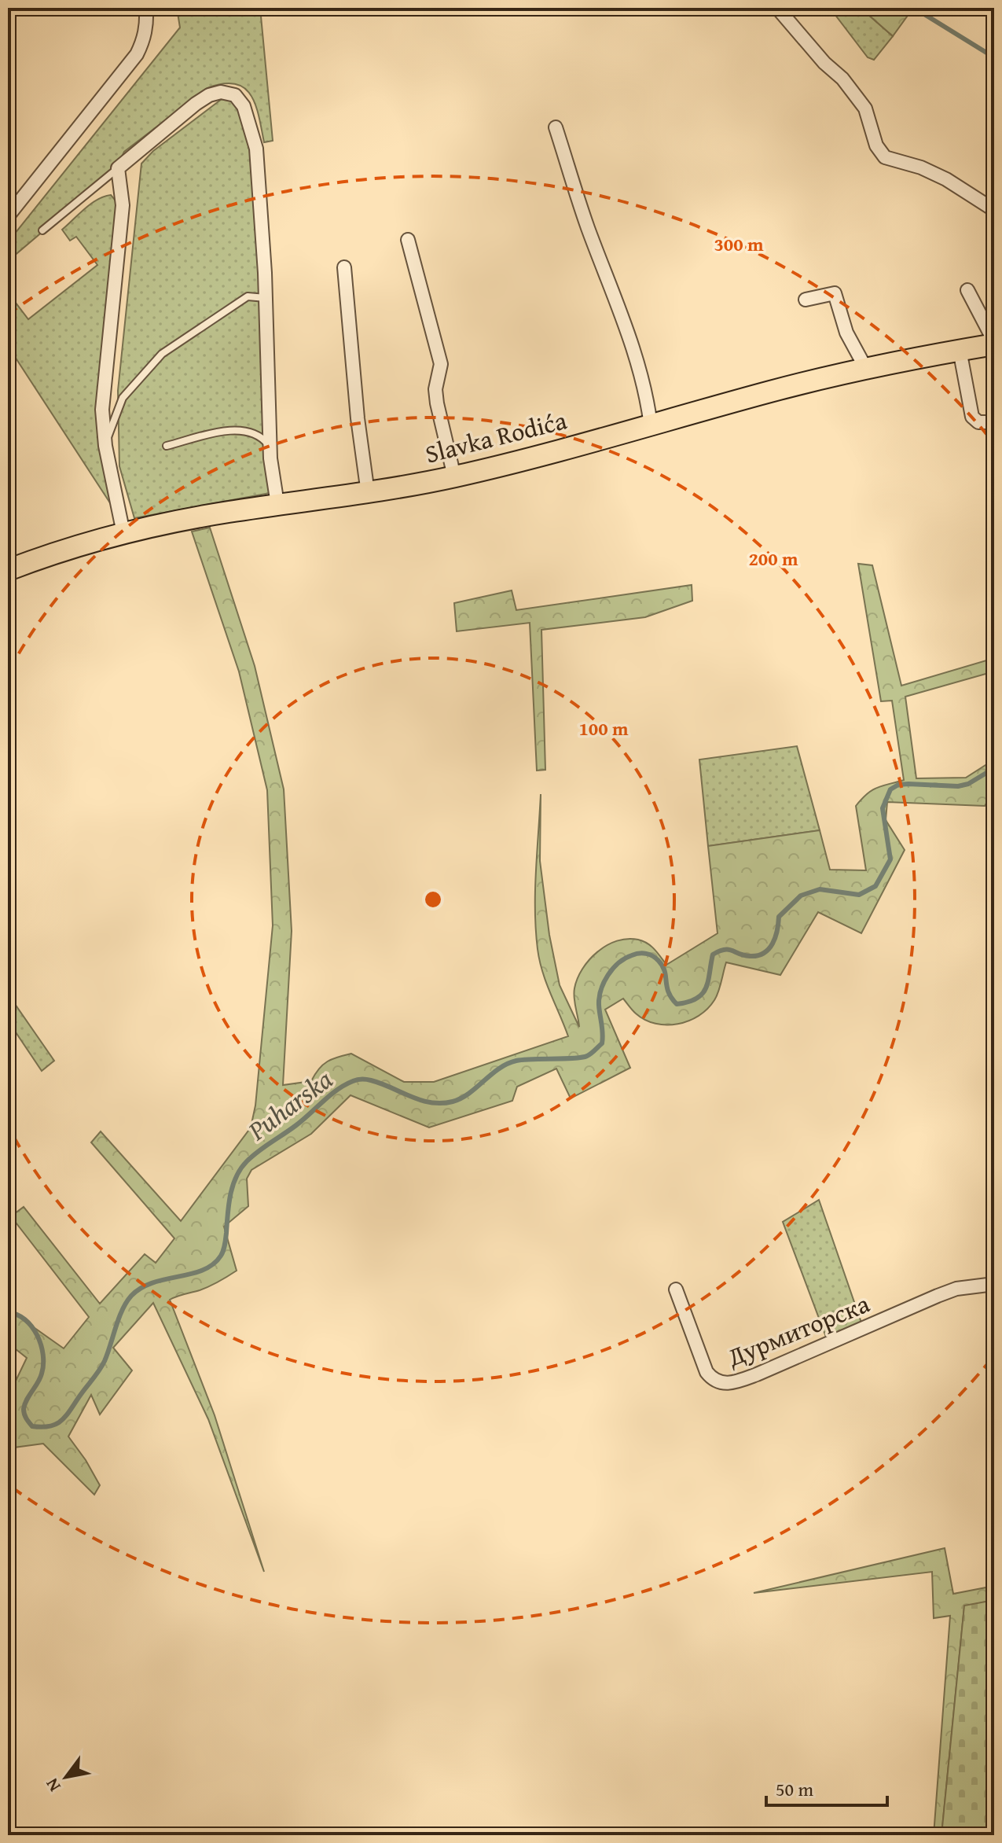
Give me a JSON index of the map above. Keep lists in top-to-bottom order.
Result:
{
  "streets": {
    "main road": ["Slavka Rodića"],
    "street": ["Дурмиторска"]
  },
  "water": ["Puharska"],
  "scale_bar": "50 m",
  "north": "bottom left",
  "rings": ["300 m", "200 m", "100 m"]
}
